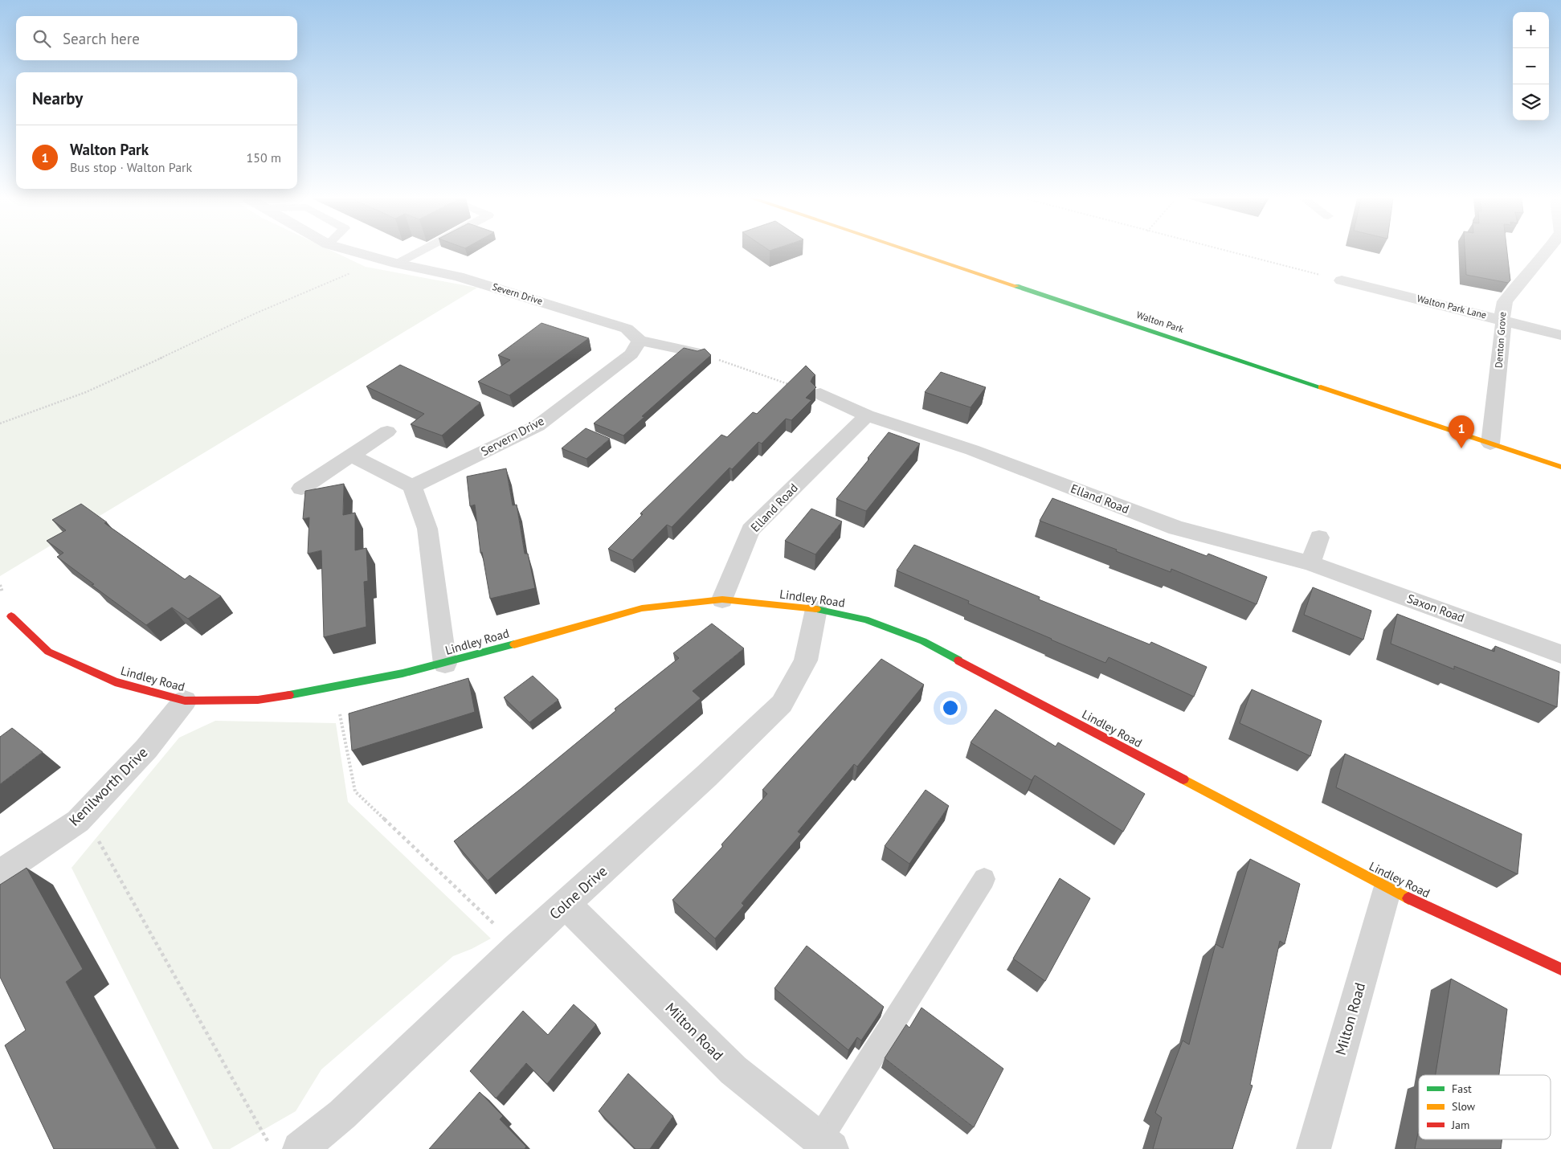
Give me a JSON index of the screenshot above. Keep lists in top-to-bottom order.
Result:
{
  "streets": {
    "street": [
      "Severn Drive",
      "Walton Park Lane",
      "Walton Park",
      "Denton Grove",
      "Servern Drive",
      "Elland Road",
      "Lindley Road",
      "Saxon Road",
      "Kenilworth Drive",
      "Colne Drive",
      "Milton Road"
    ]
  },
  "crossings": [
    ["Severn Drive", "Servern Drive"],
    ["Walton Park Lane", "Denton Grove"],
    ["Walton Park", "Denton Grove"],
    ["Elland Road", "Lindley Road"],
    ["Elland Road", "Saxon Road"],
    ["Lindley Road", "Kenilworth Drive"],
    ["Lindley Road", "Colne Drive"],
    ["Lindley Road", "Milton Road"],
    ["Colne Drive", "Milton Road"]
  ],
  "legend": ["Fast", "Slow", "Jam"],
  "page": {
    "map_buttons": ["+", "−"],
    "search": "Search here",
    "heading": "Nearby",
    "list": [
      {
        "mark": "1",
        "name": "Walton Park",
        "note": "Bus stop · Walton Park",
        "value": "150 m"
      }
    ],
    "pins": "1"
  }
}
